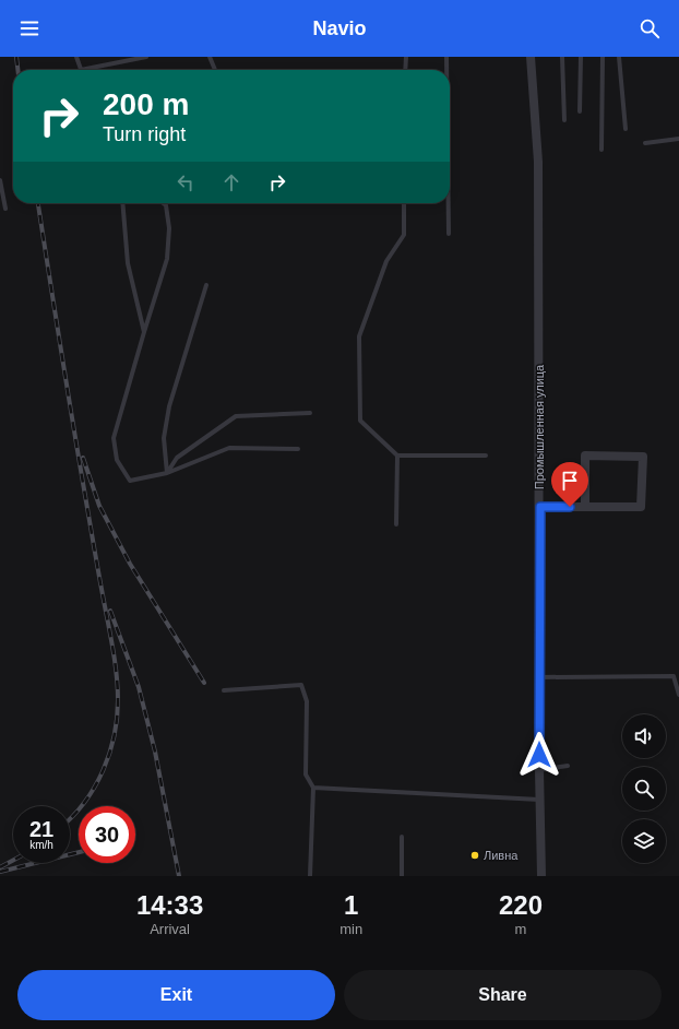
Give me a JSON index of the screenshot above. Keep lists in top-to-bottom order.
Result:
{
  "streets": {
    "street": ["Промышленная улица"]
  },
  "places": ["Ливна"],
  "page": {
    "header": "Navio",
    "turn": ["200 m", "Turn right"],
    "speed": "21 km/h",
    "limit": "30",
    "eta": [
      "14:33",
      "Arrival",
      "1",
      "min",
      "220",
      "m"
    ],
    "buttons": ["Exit", "Share"]
  }
}
